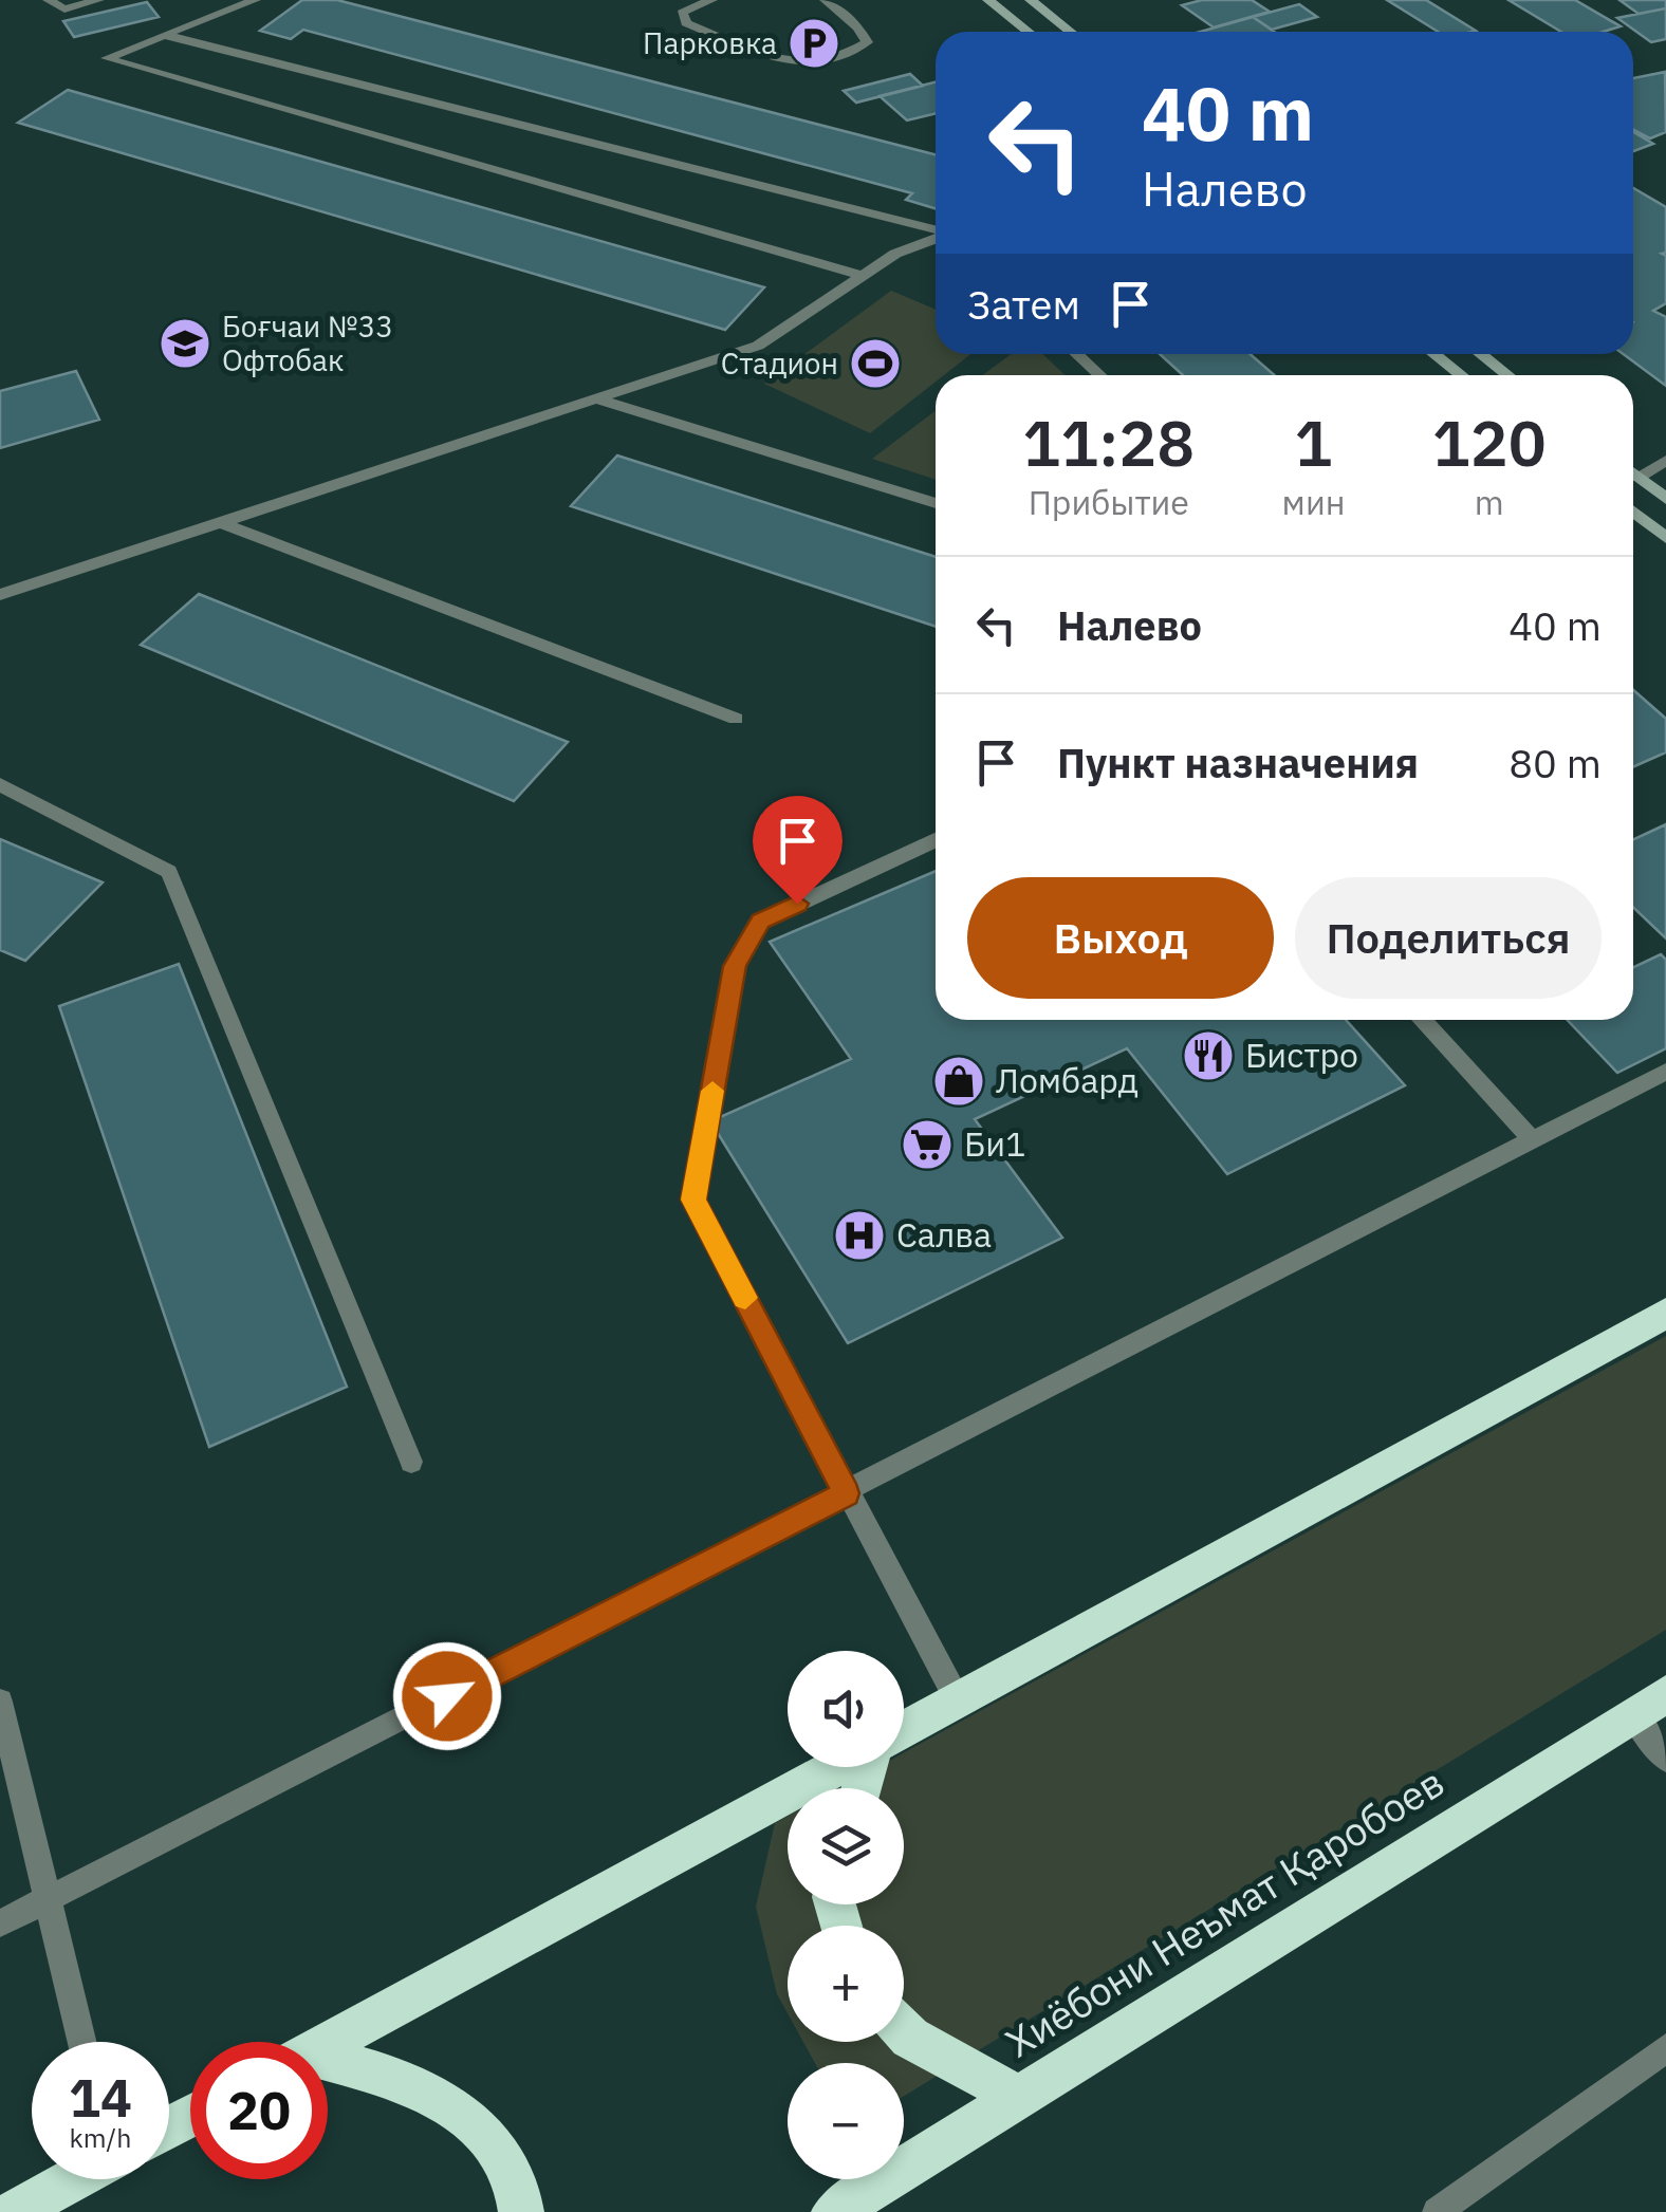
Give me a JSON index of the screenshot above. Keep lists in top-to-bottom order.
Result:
{
  "streets": {
    "highway": ["Хиёбони Неъмат Қаробоев"]
  },
  "places": {
    "parking": ["Парковка"],
    "school or university": ["Боғчаи №33 Офтобак"],
    "sports": ["Стадион"],
    "restaurant": ["Бистро"],
    "shop": ["Ломбард"],
    "supermarket": ["Би1"],
    "hospital": ["Салва"]
  },
  "page": {
    "turn": ["40 m", "Налево"],
    "then": "Затем",
    "eta": [
      "11:28",
      "Прибытие",
      "1",
      "мин",
      "120",
      "m"
    ],
    "list": [
      {
        "name": "Налево",
        "value": "40 m"
      },
      {
        "name": "Пункт назначения",
        "value": "80 m"
      }
    ],
    "buttons": ["Выход", "Поделиться"],
    "map_buttons": ["+", "−"],
    "speed": "14 km/h",
    "limit": "20"
  }
}
